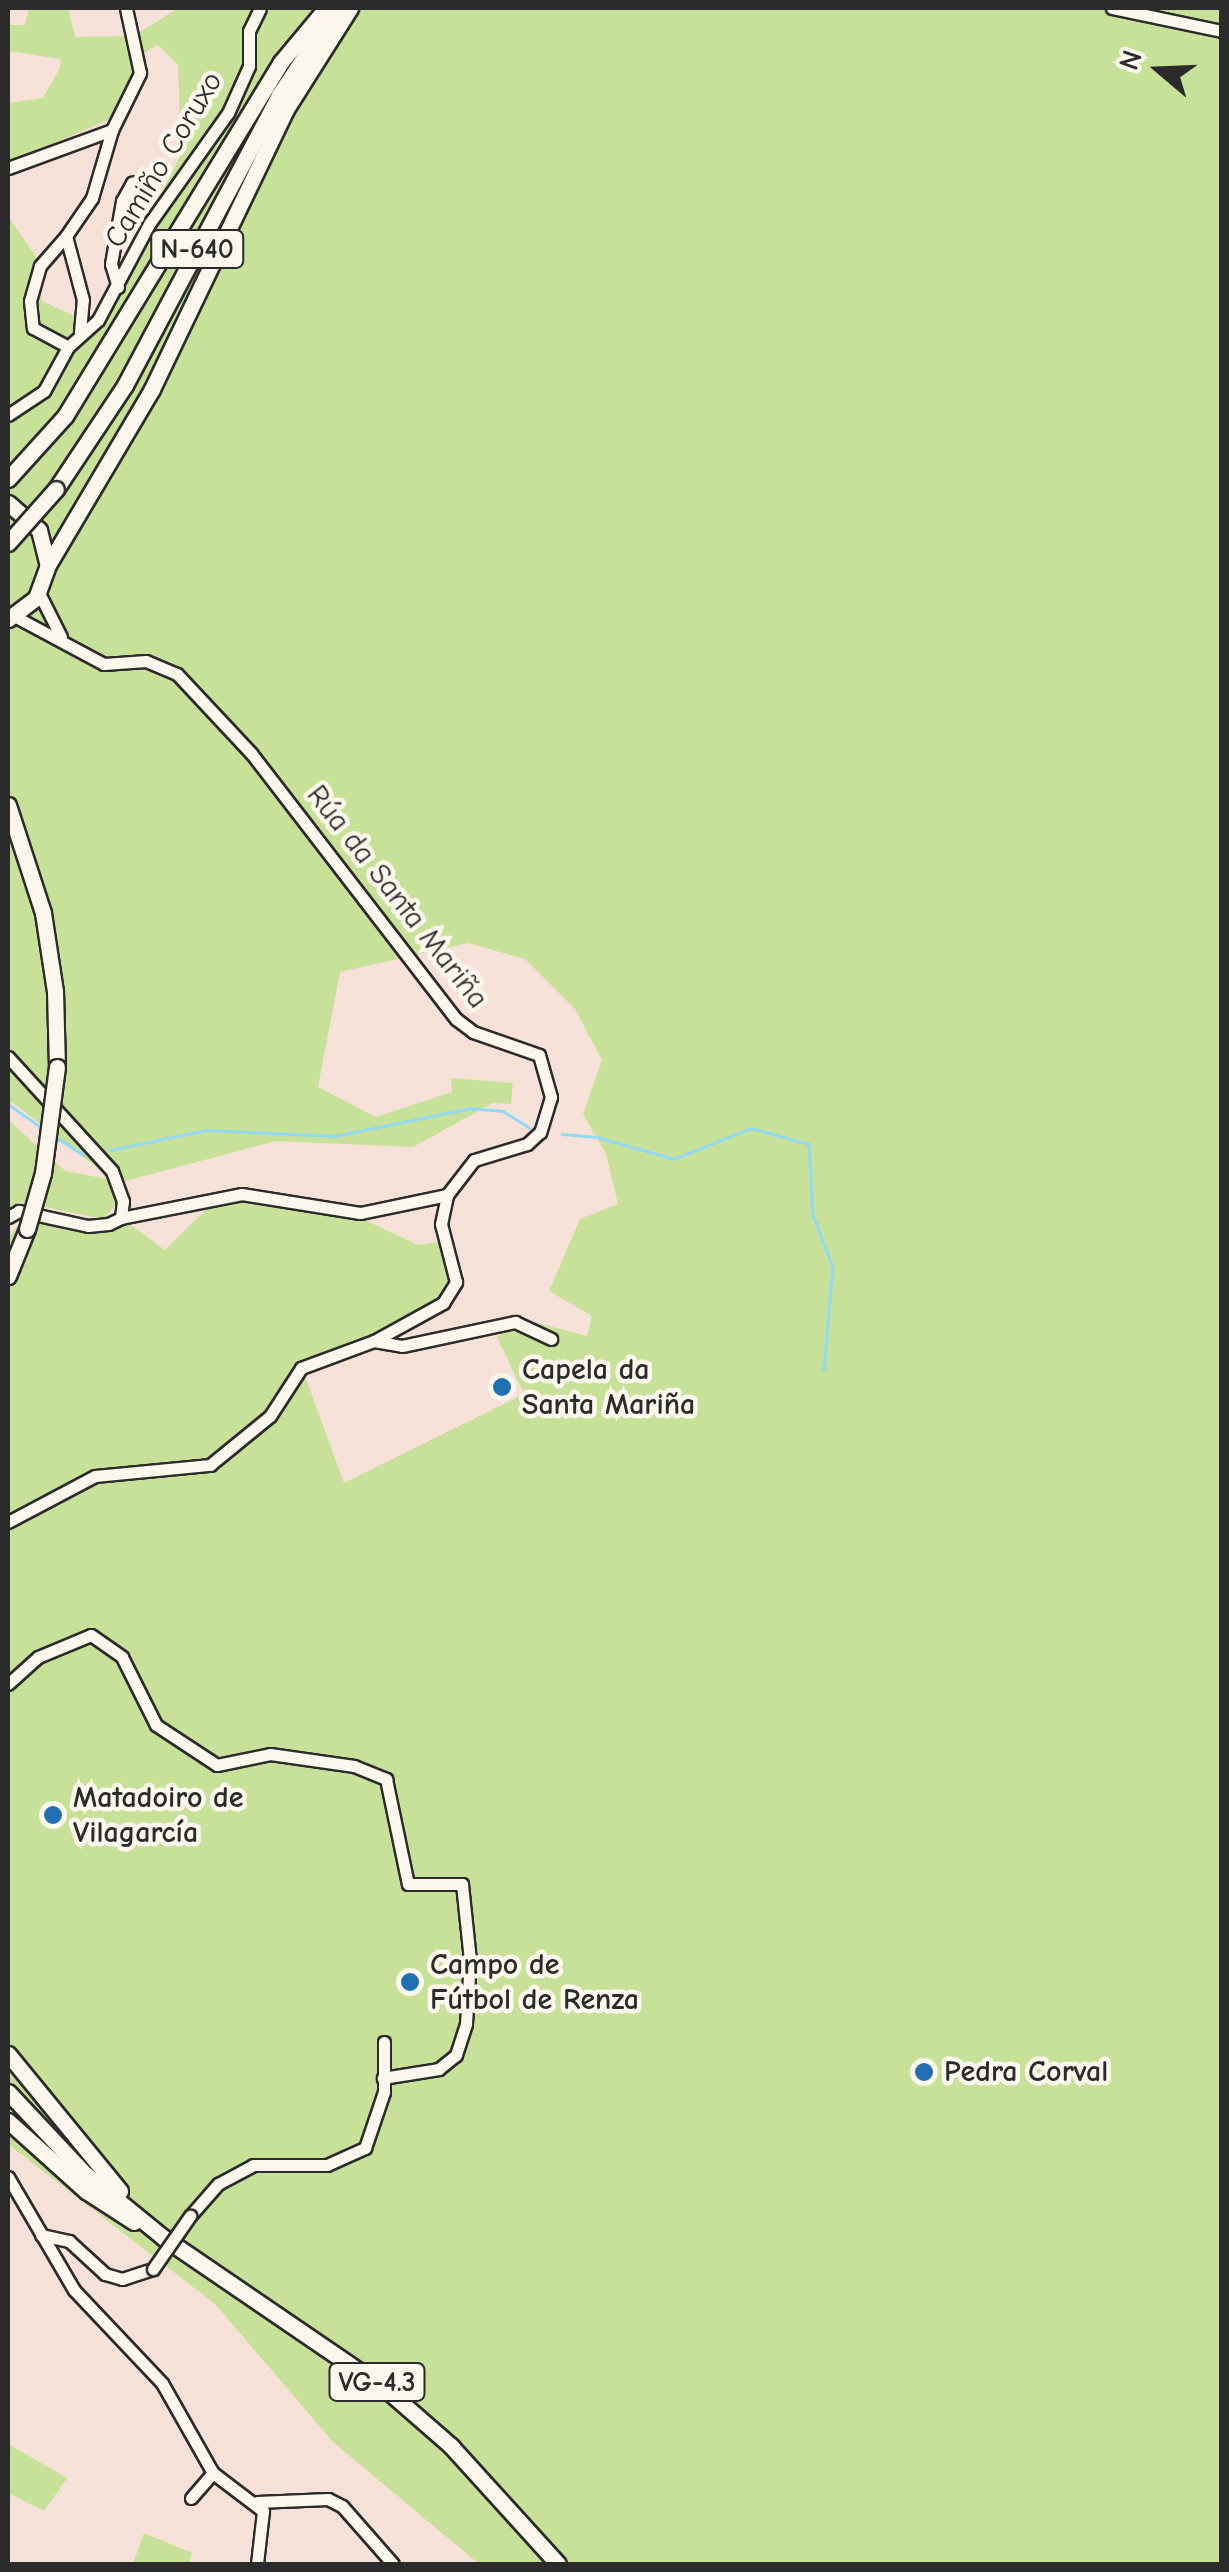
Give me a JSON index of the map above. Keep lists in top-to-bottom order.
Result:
{
  "streets": {
    "highway": ["N-640", "VG-4.3"],
    "street": ["Camiño Coruxo", "Rúa da Santa Mariña"]
  },
  "places": [
    "Capela da Santa Mariña",
    "Matadoiro de Vilagarcía",
    "Campo de Fútbol de Renza",
    "Pedra Corval"
  ],
  "north": "left"
}
